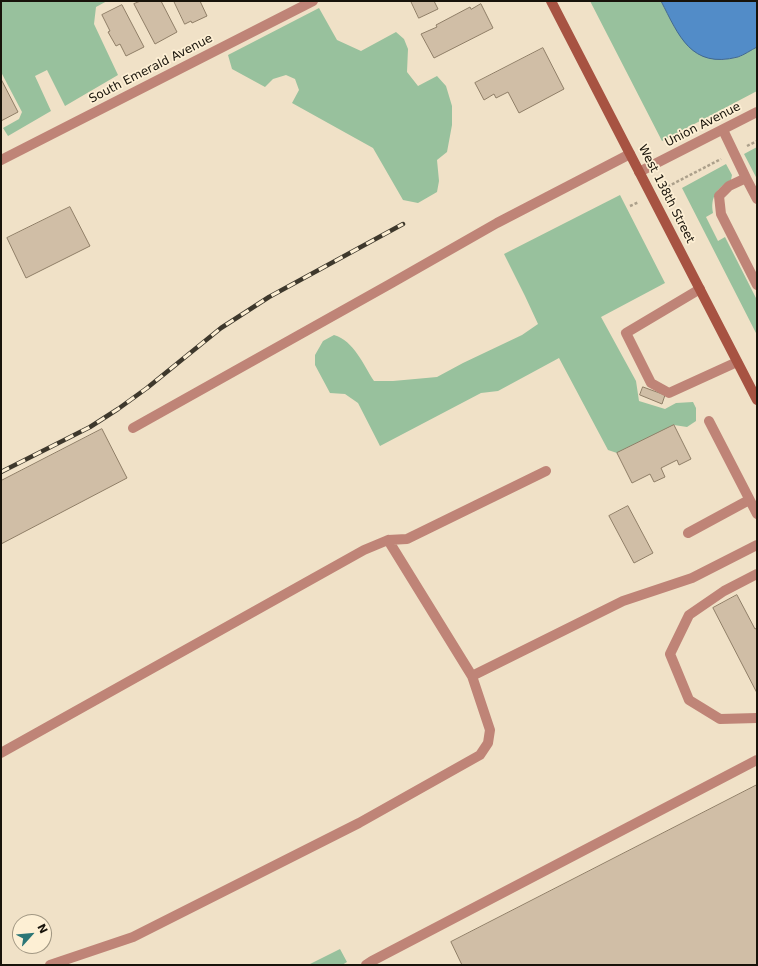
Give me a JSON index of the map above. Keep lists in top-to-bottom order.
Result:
{
  "streets": {
    "street": ["South Emerald Avenue", "Union Avenue", "West 138th Street"]
  },
  "crossings": [
    ["Union Avenue", "West 138th Street"]
  ],
  "north": "top right"
}
